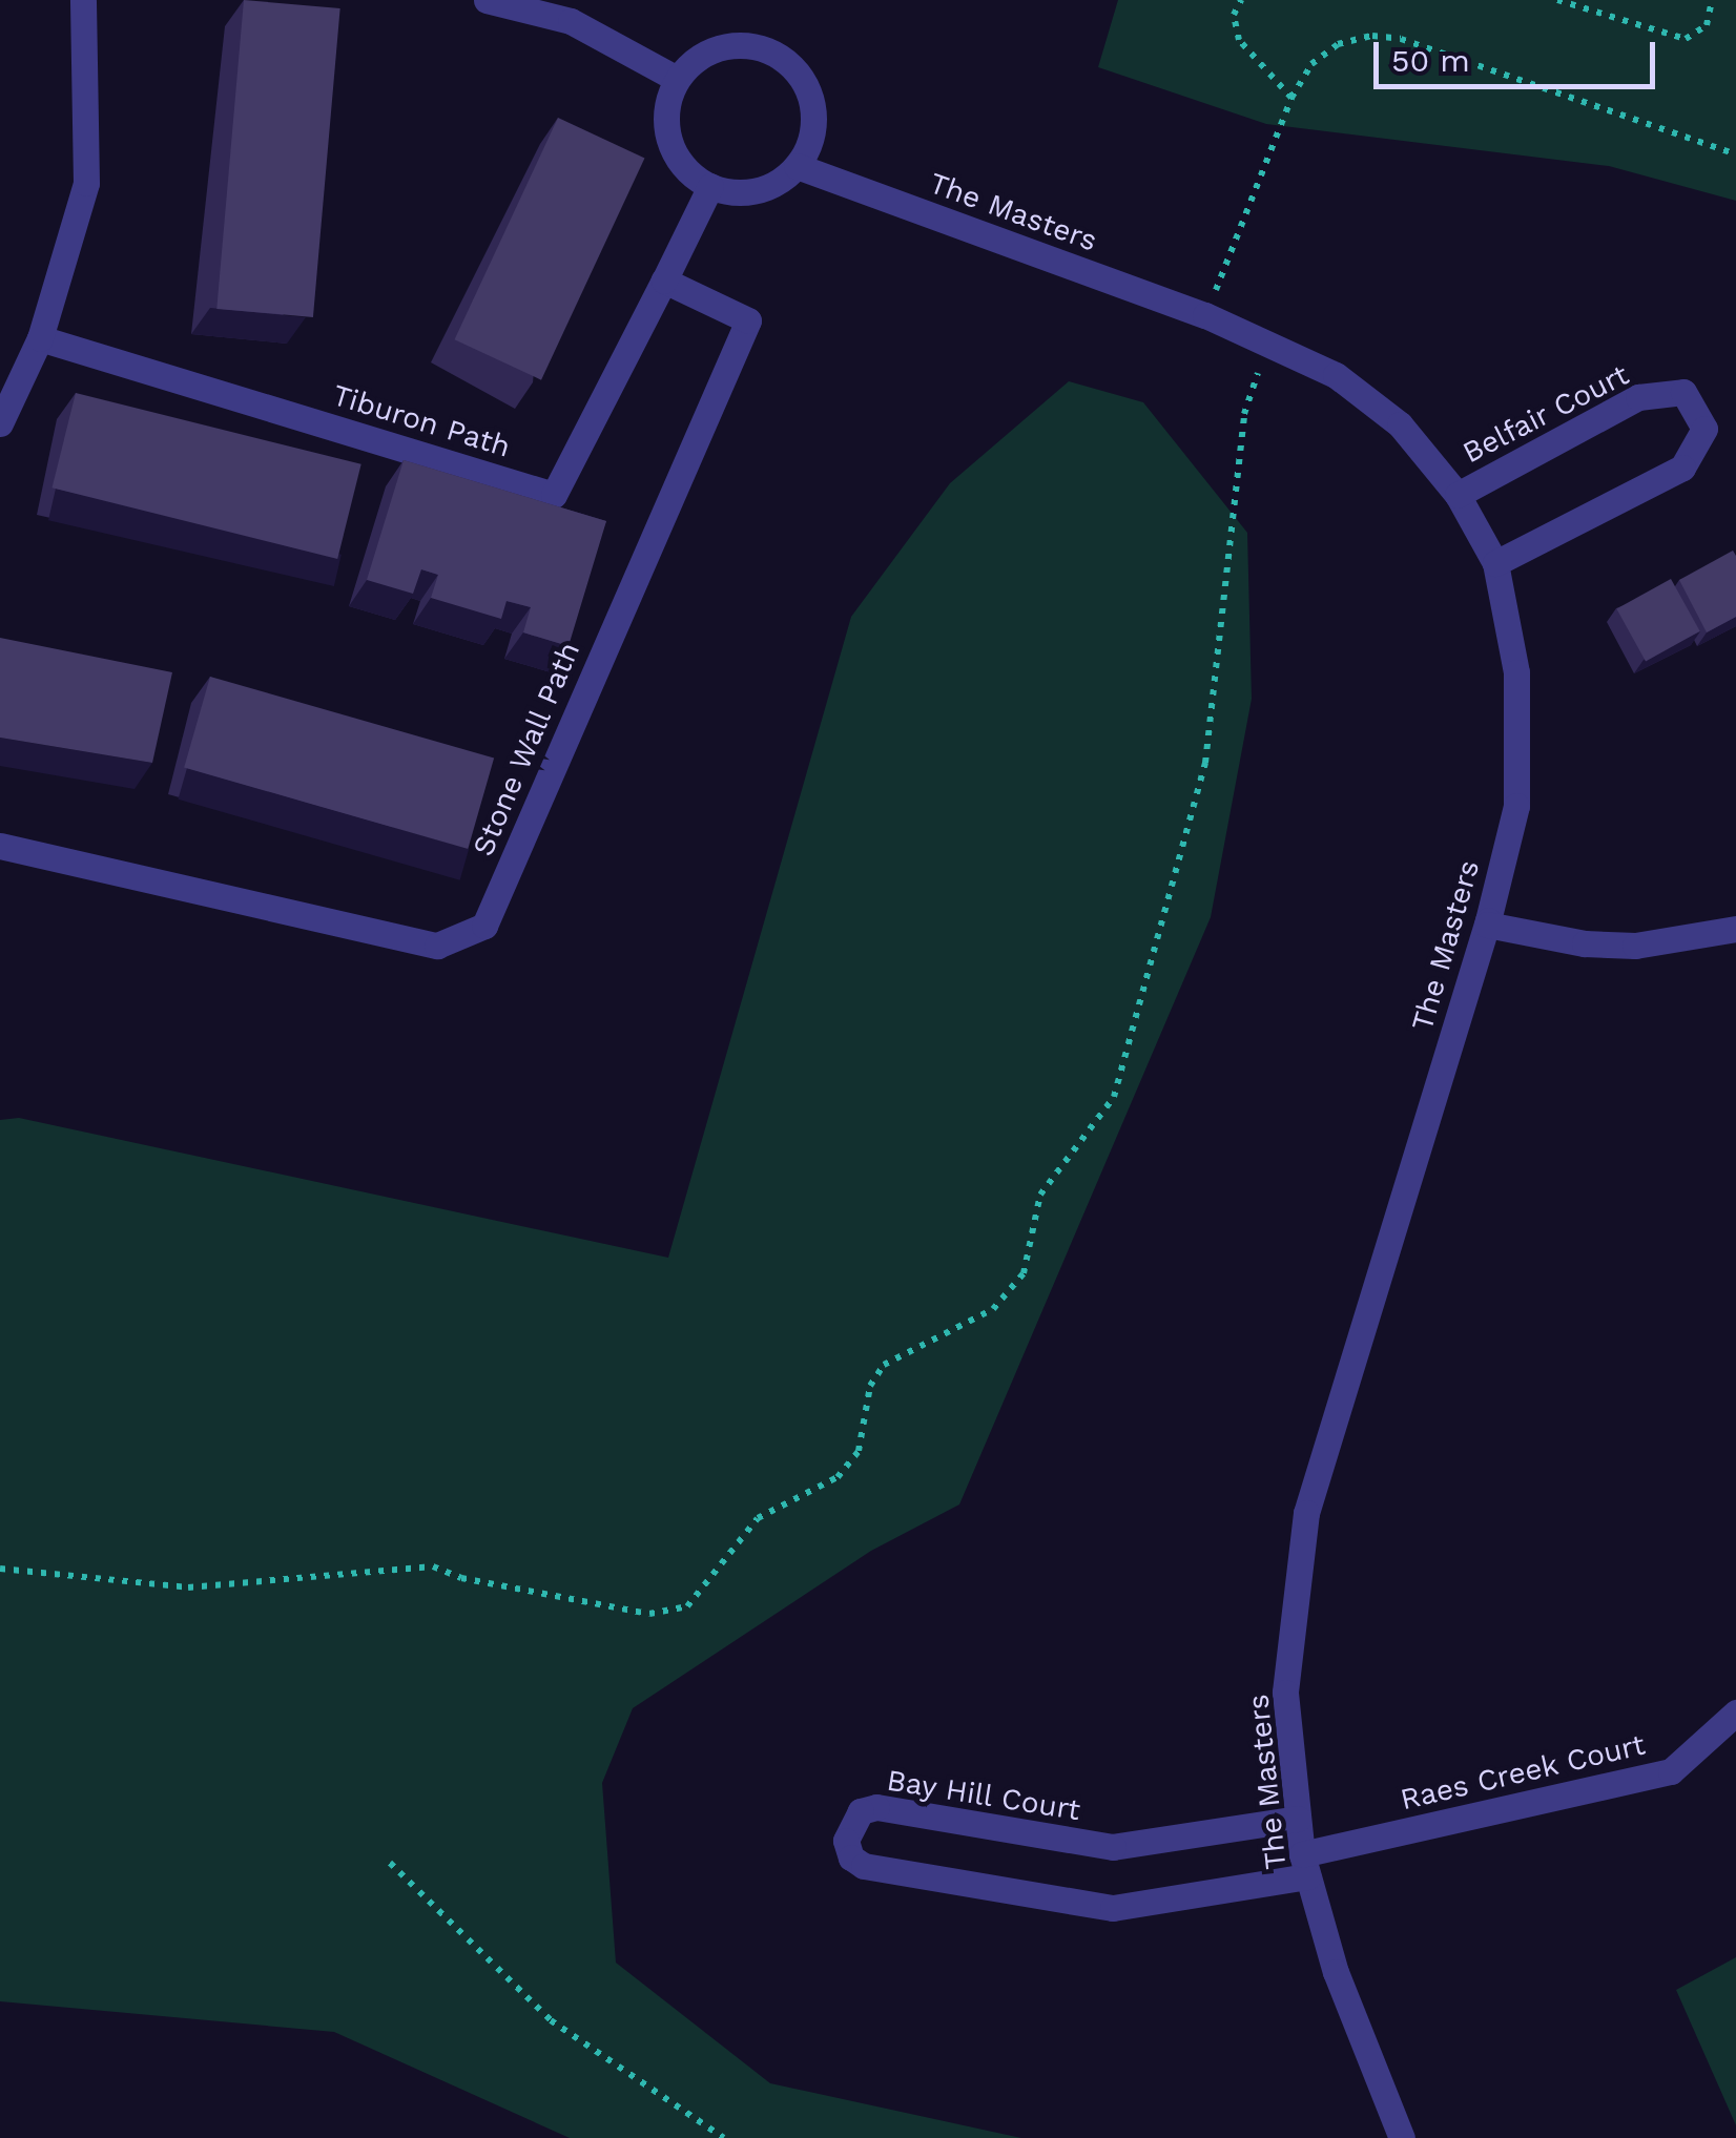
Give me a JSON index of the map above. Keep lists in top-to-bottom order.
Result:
{
  "streets": {
    "street": [
      "The Masters",
      "Belfair Court",
      "Tiburon Path",
      "Stone Wall Path",
      "Raes Creek Court",
      "Bay Hill Court"
    ]
  },
  "crossings": [
    ["The Masters", "Belfair Court"],
    ["The Masters", "Raes Creek Court"],
    ["The Masters", "Bay Hill Court"],
    ["Tiburon Path", "Stone Wall Path"],
    ["Raes Creek Court", "Bay Hill Court"]
  ],
  "scale_bar": "50 m"
}
